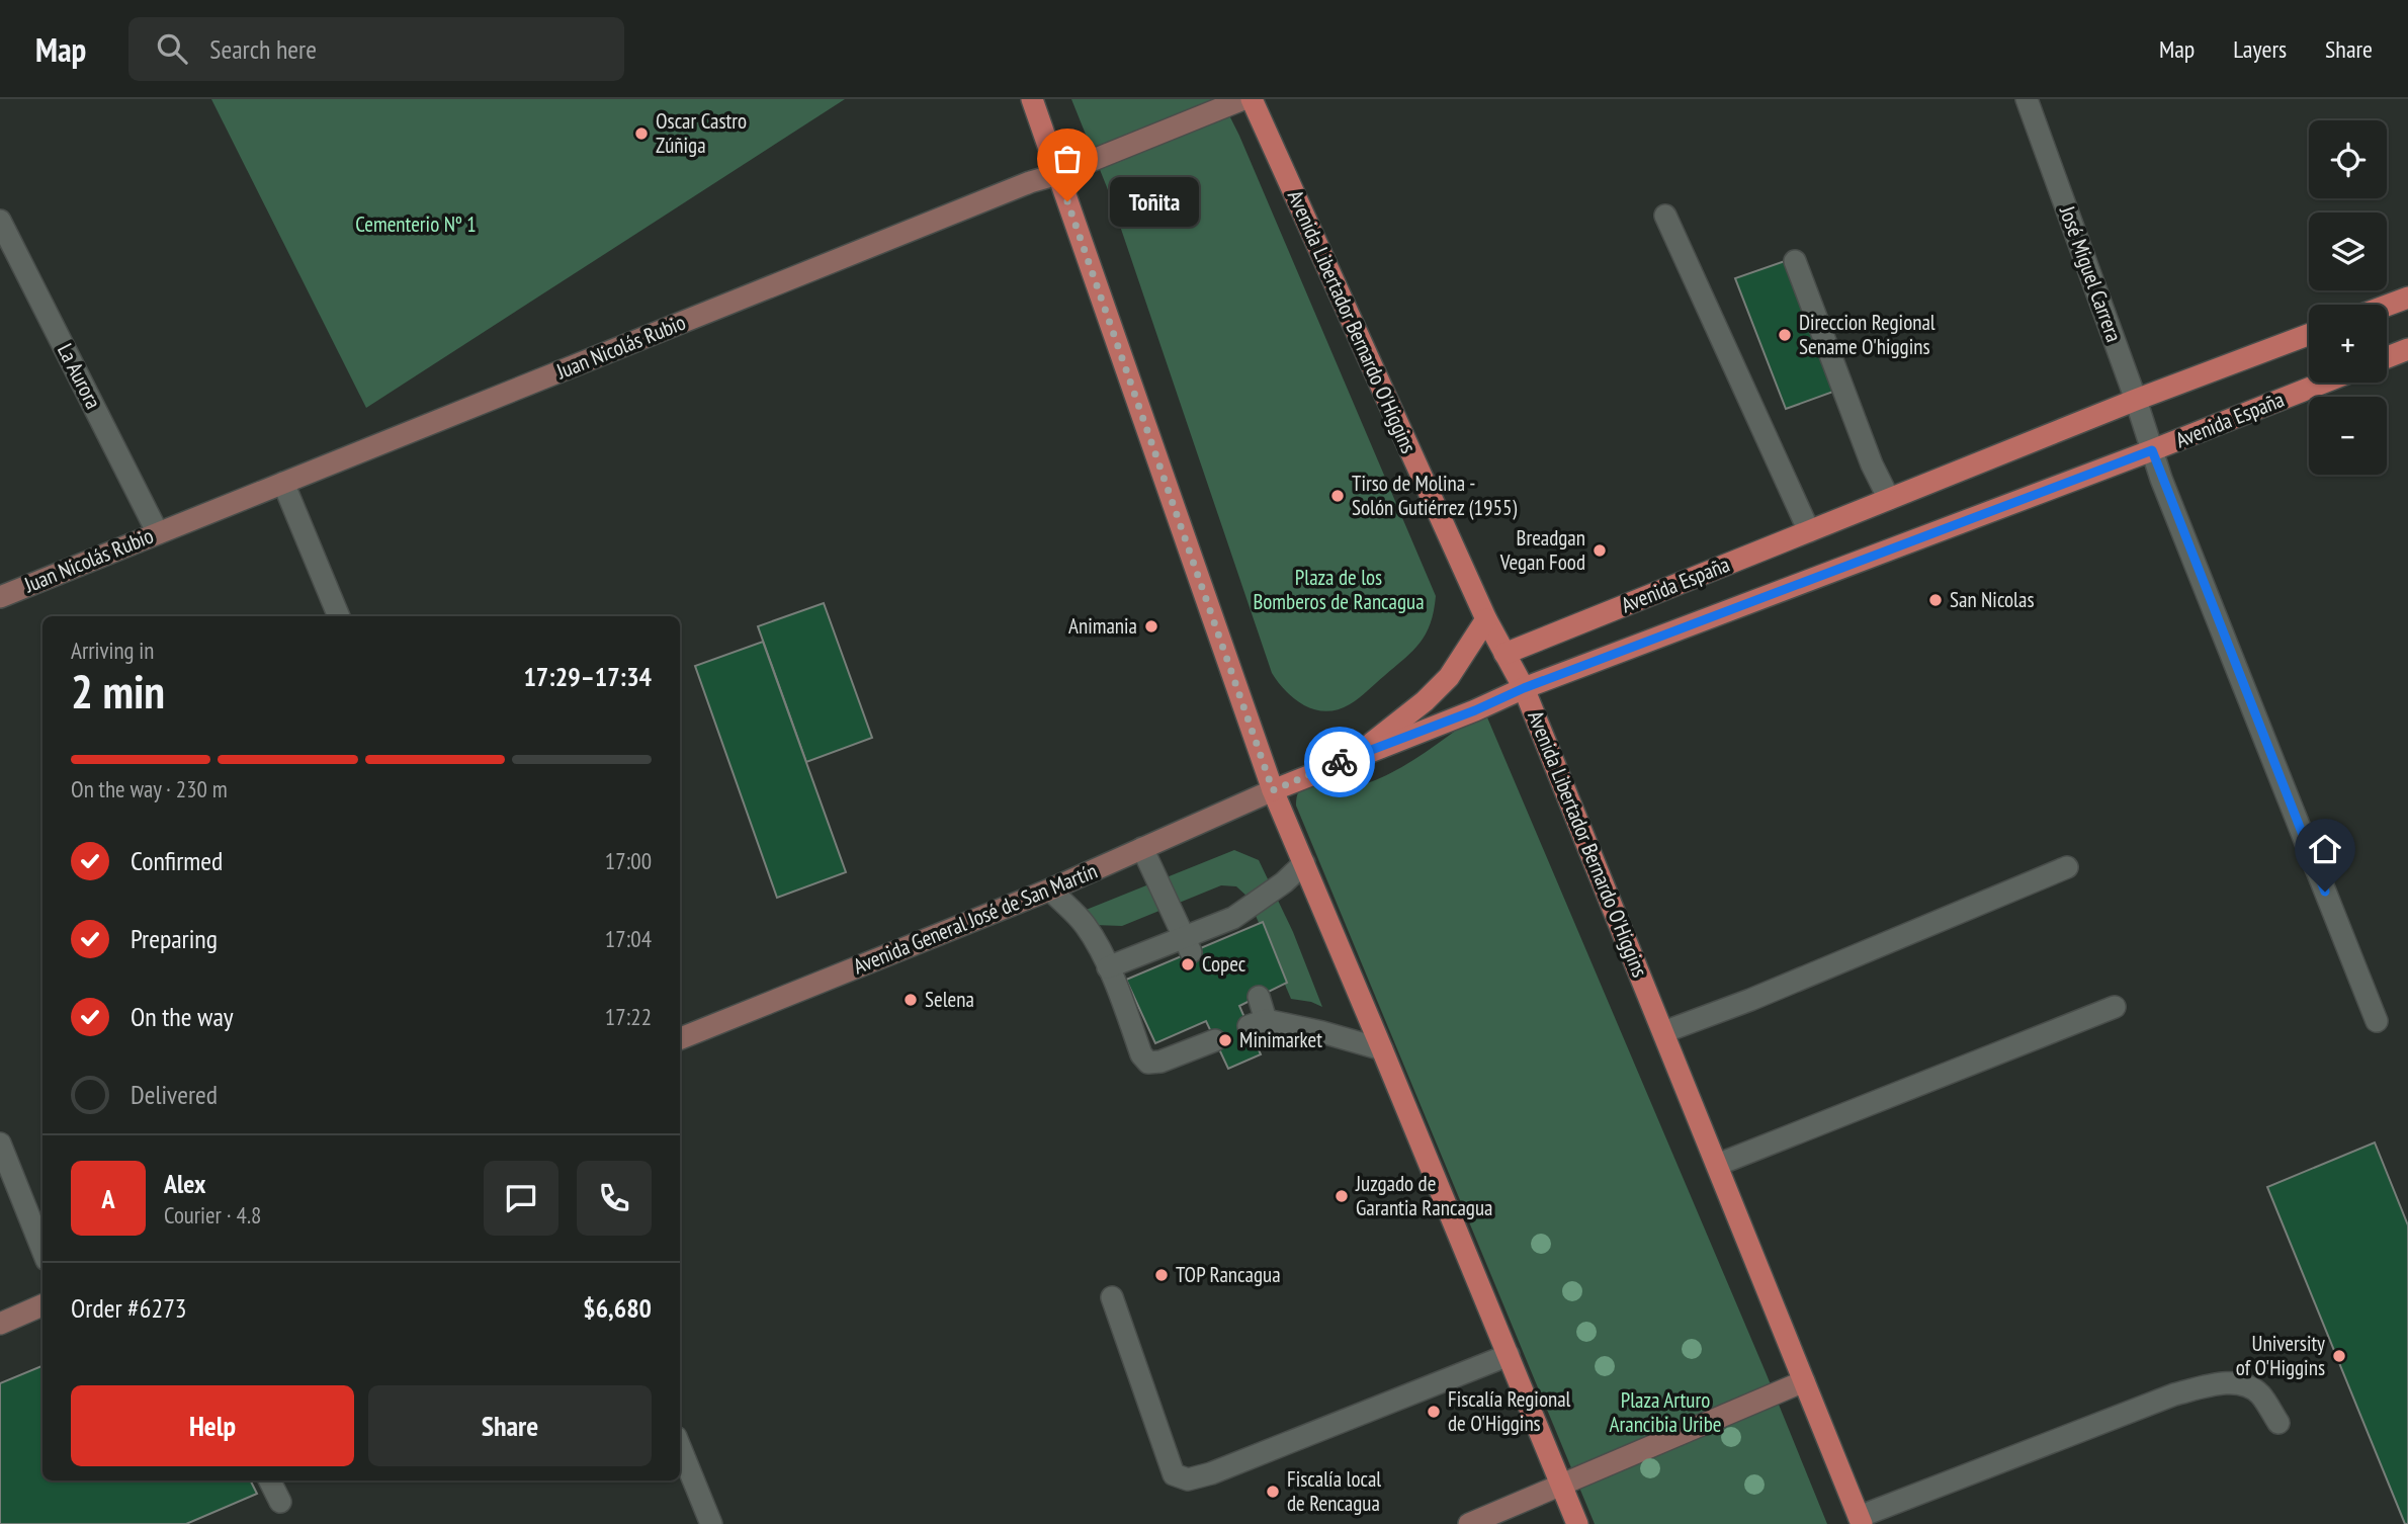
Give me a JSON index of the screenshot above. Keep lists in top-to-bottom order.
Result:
{
  "streets": {
    "main road": ["Avenida Libertador Bernardo O'Higgins", "Avenida España"],
    "street": [
      "José Miguel Carrera",
      "Juan Nicolás Rubio",
      "La Aurora",
      "Avenida General José de San Martín"
    ]
  },
  "crossings": [
    ["José Miguel Carrera", "Avenida España"],
    ["Avenida Libertador Bernardo O'Higgins", "Avenida España"],
    ["Juan Nicolás Rubio", "La Aurora"],
    ["Avenida España", "Avenida General José de San Martín"]
  ],
  "parks": ["Cementerio Nº 1", "Plaza de los Bomberos de Rancagua", "Plaza Arturo Arancibia Uribe"],
  "places": [
    "Oscar Castro Zúñiga",
    "Toñita",
    "Direccion Regional Sename O'higgins",
    "Tirso de Molina - Solón Gutiérrez (1955)",
    "Breadgan Vegan Food",
    "San Nicolas",
    "Animania",
    "Copec",
    "Selena",
    "Minimarket",
    "Juzgado de Garantia Rancagua",
    "TOP Rancagua",
    "University of O'Higgins",
    "Fiscalía Regional de O'Higgins",
    "Fiscalía local de Rencagua"
  ],
  "page": {
    "header": "Map",
    "search": "Search here",
    "nav": ["Map", "Layers", "Share"],
    "map_buttons": ["+", "−"],
    "bubble": "Toñita",
    "heading": ["2 min", "Arriving in", "17:29–17:34"],
    "panel": [
      "Alex",
      "Courier · 4.8",
      "Order #6273",
      "$6,680"
    ],
    "bar": "On the way · 230 m",
    "list": [
      ["Confirmed", "17:00"],
      ["Preparing", "17:04"],
      ["On the way", "17:22"],
      "Delivered"
    ],
    "round": "A",
    "buttons": ["Help", "Share"]
  }
}
